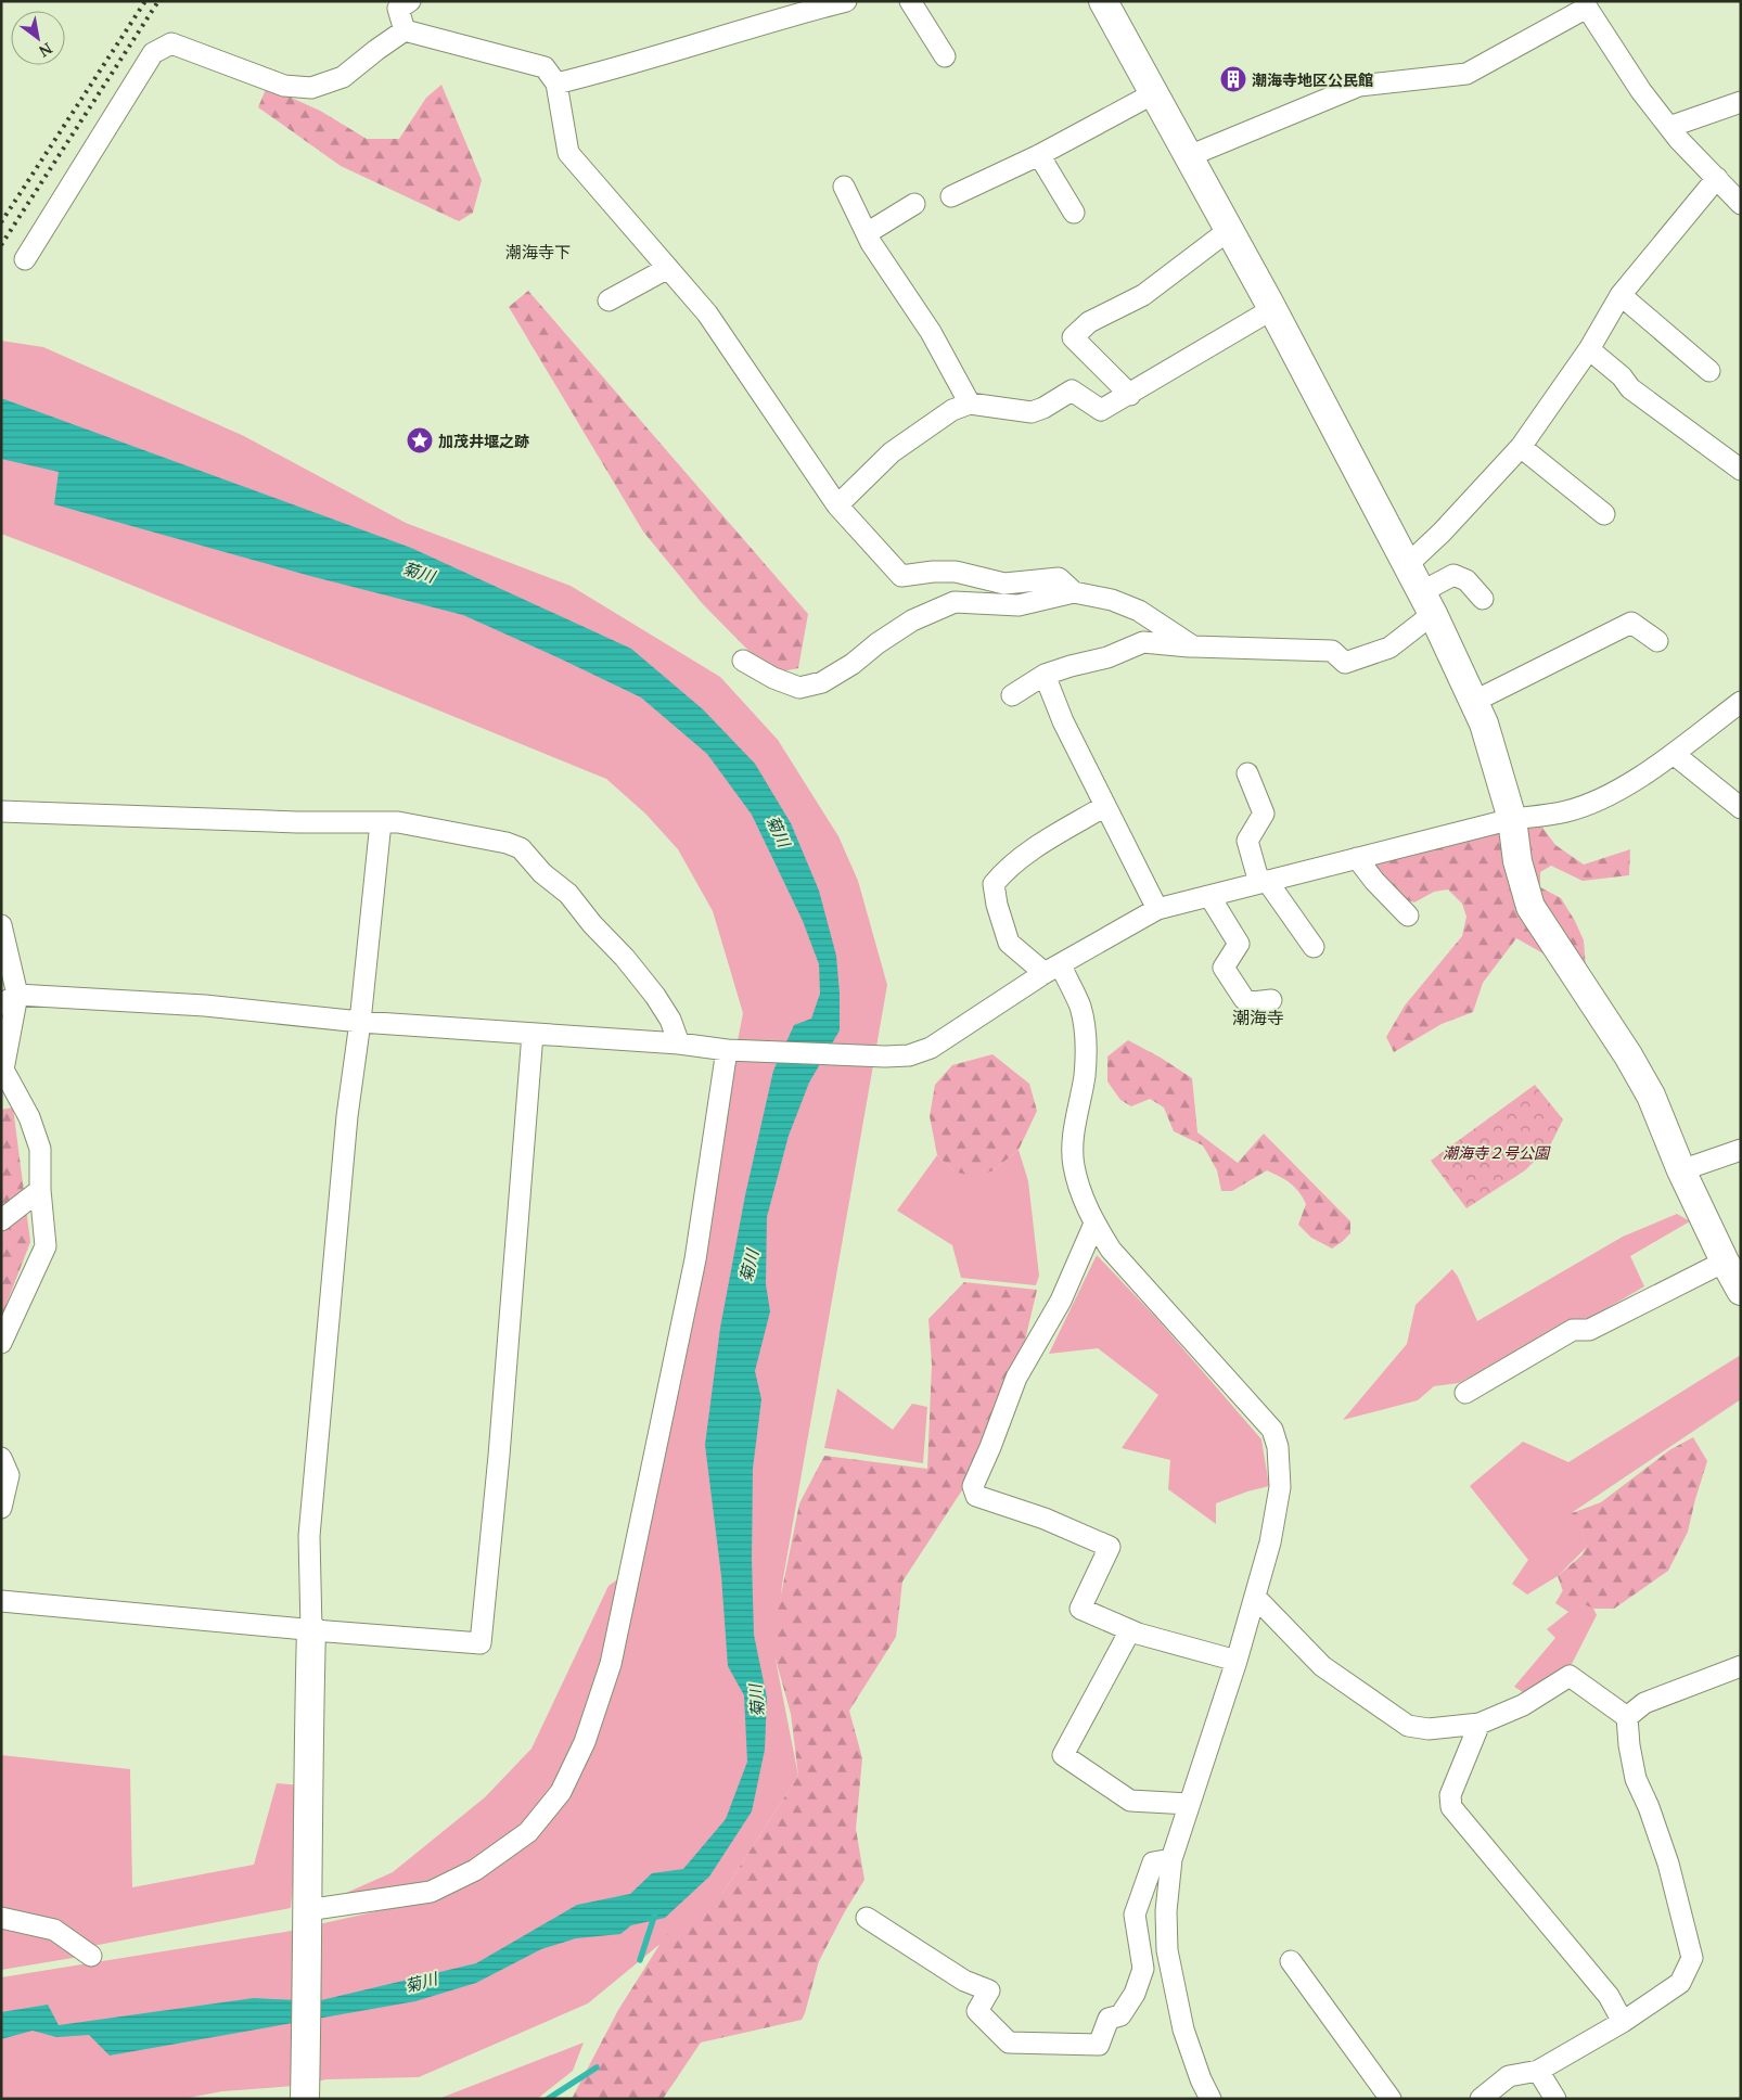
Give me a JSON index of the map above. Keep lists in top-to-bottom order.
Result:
{
  "districts": ["潮海寺下", "潮海寺"],
  "water": ["菊川"],
  "parks": ["潮海寺２号公園"],
  "places": {
    "building": ["潮海寺地区公民館"],
    "place": ["加茂井堰之跡"]
  },
  "north": "bottom right"
}
